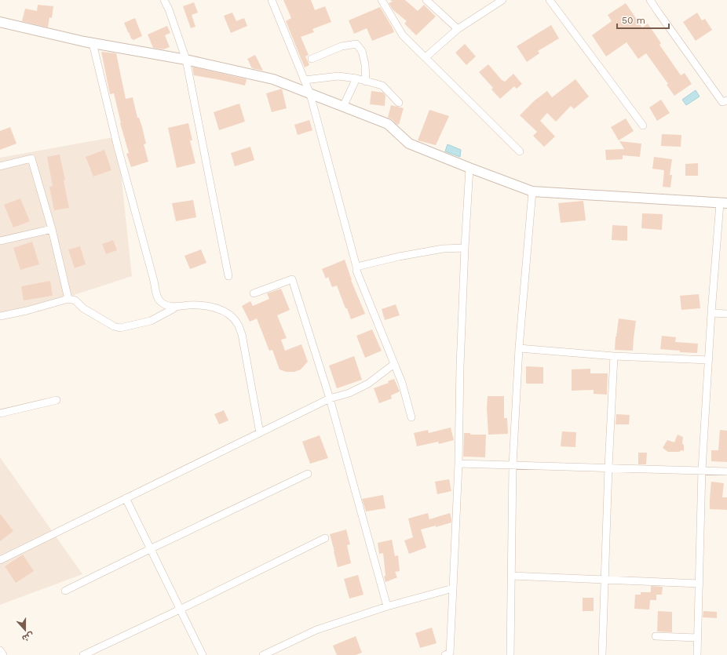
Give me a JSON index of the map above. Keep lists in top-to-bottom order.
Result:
{
  "scale_bar": "50 m",
  "north": "bottom"
}
